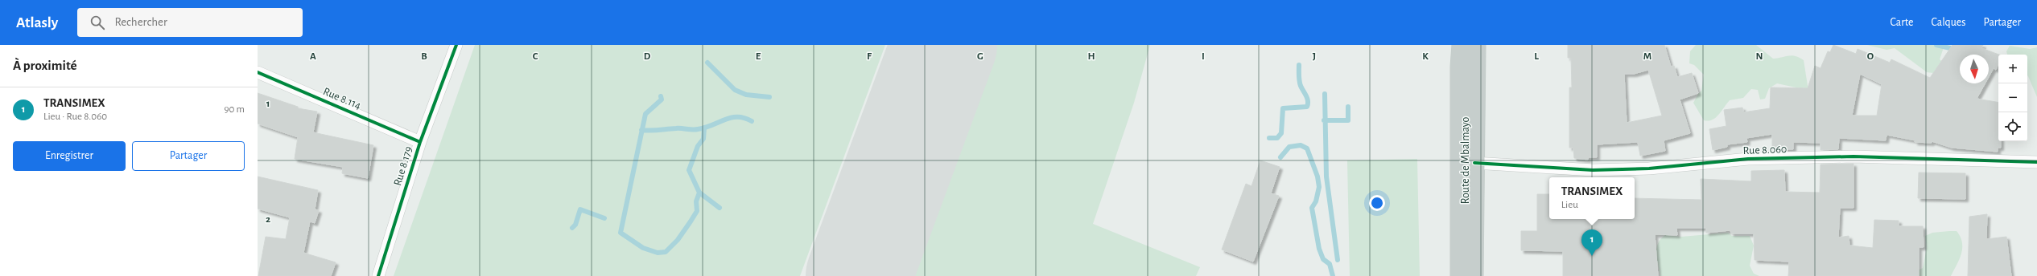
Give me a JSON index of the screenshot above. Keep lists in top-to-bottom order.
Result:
{
  "streets": {
    "highway": ["Route de Mbalmayo"],
    "street": ["Rue 8.114", "Rue 8.060", "Rue 8.179"]
  },
  "crossings": [
    ["Rue 8.114", "Rue 8.179"],
    ["Rue 8.060", "Route de Mbalmayo"]
  ],
  "north": "bottom",
  "page": {
    "header": "Atlasly",
    "search": "Rechercher",
    "nav": ["Carte", "Calques", "Partager"],
    "heading": "À proximité",
    "map_buttons": ["+", "−"],
    "list": [
      {
        "mark": "1",
        "name": "TRANSIMEX",
        "note": "Lieu · Rue 8.060",
        "value": "90 m"
      }
    ],
    "buttons": ["Enregistrer", "Partager"],
    "popup": ["TRANSIMEX", "Lieu"],
    "pins": "1"
  },
  "grid": {
    "columns": [
      "A",
      "B",
      "C",
      "D",
      "E",
      "F",
      "G",
      "H",
      "I",
      "J",
      "K",
      "L",
      "M",
      "N",
      "O"
    ],
    "rows": ["1", "2"]
  }
}
